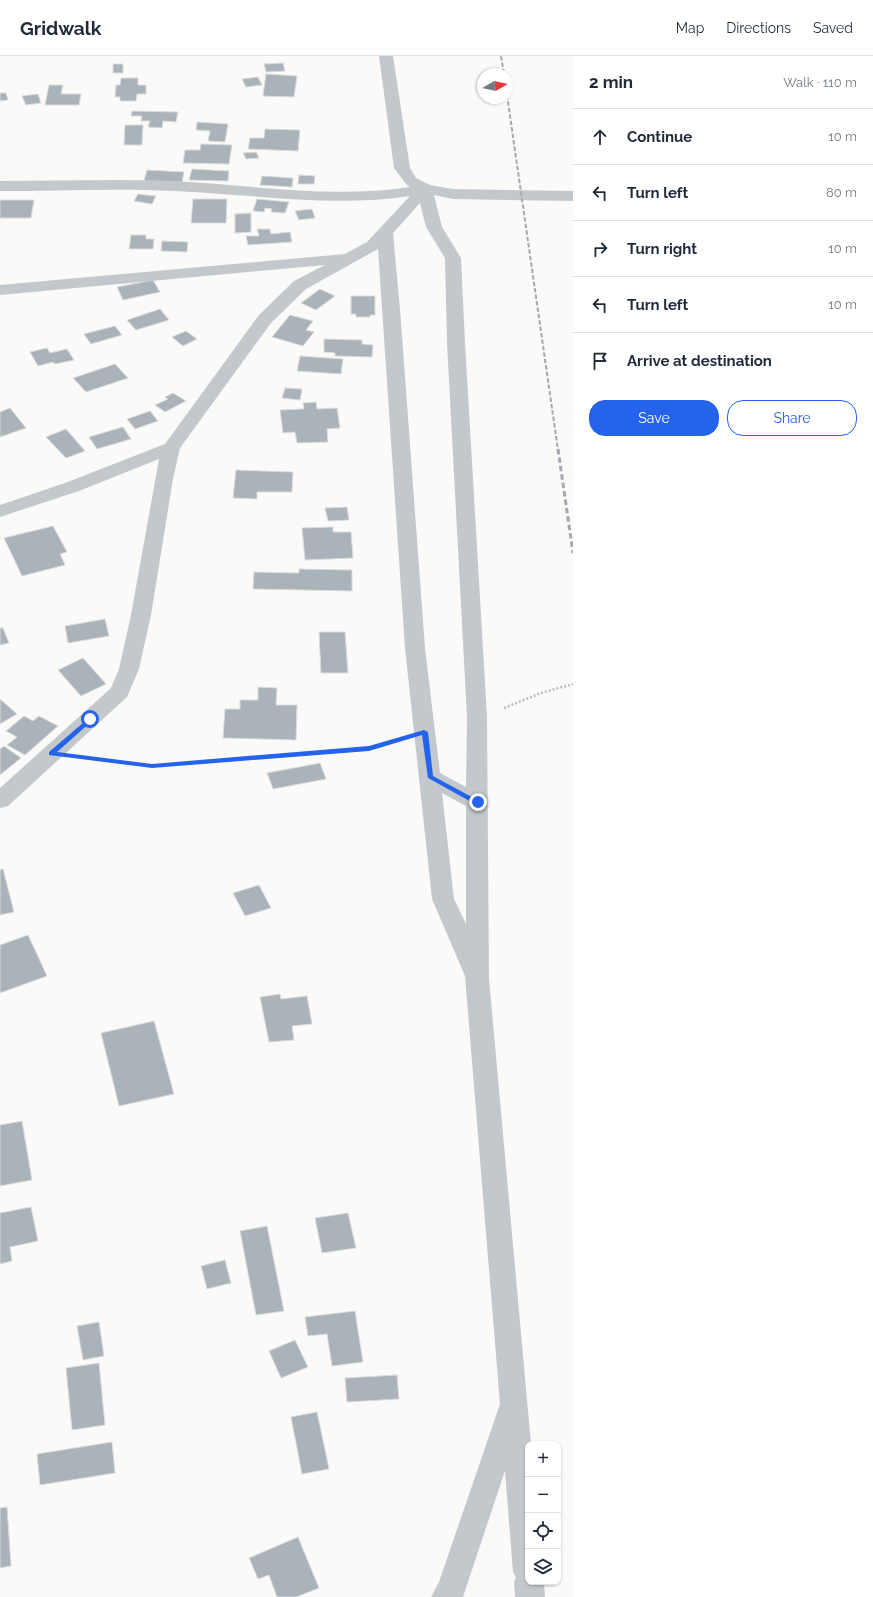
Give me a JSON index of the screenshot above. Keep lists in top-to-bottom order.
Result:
{
  "north": "right",
  "page": {
    "header": "Gridwalk",
    "nav": ["Map", "Directions", "Saved"],
    "heading": ["2 min", "Walk · 110 m"],
    "list": [
      ["Continue", "10 m"],
      ["Turn left", "80 m"],
      ["Turn right", "10 m"],
      ["Turn left", "10 m"],
      "Arrive at destination"
    ],
    "buttons": ["Save", "Share"],
    "map_buttons": ["+", "−"]
  }
}
